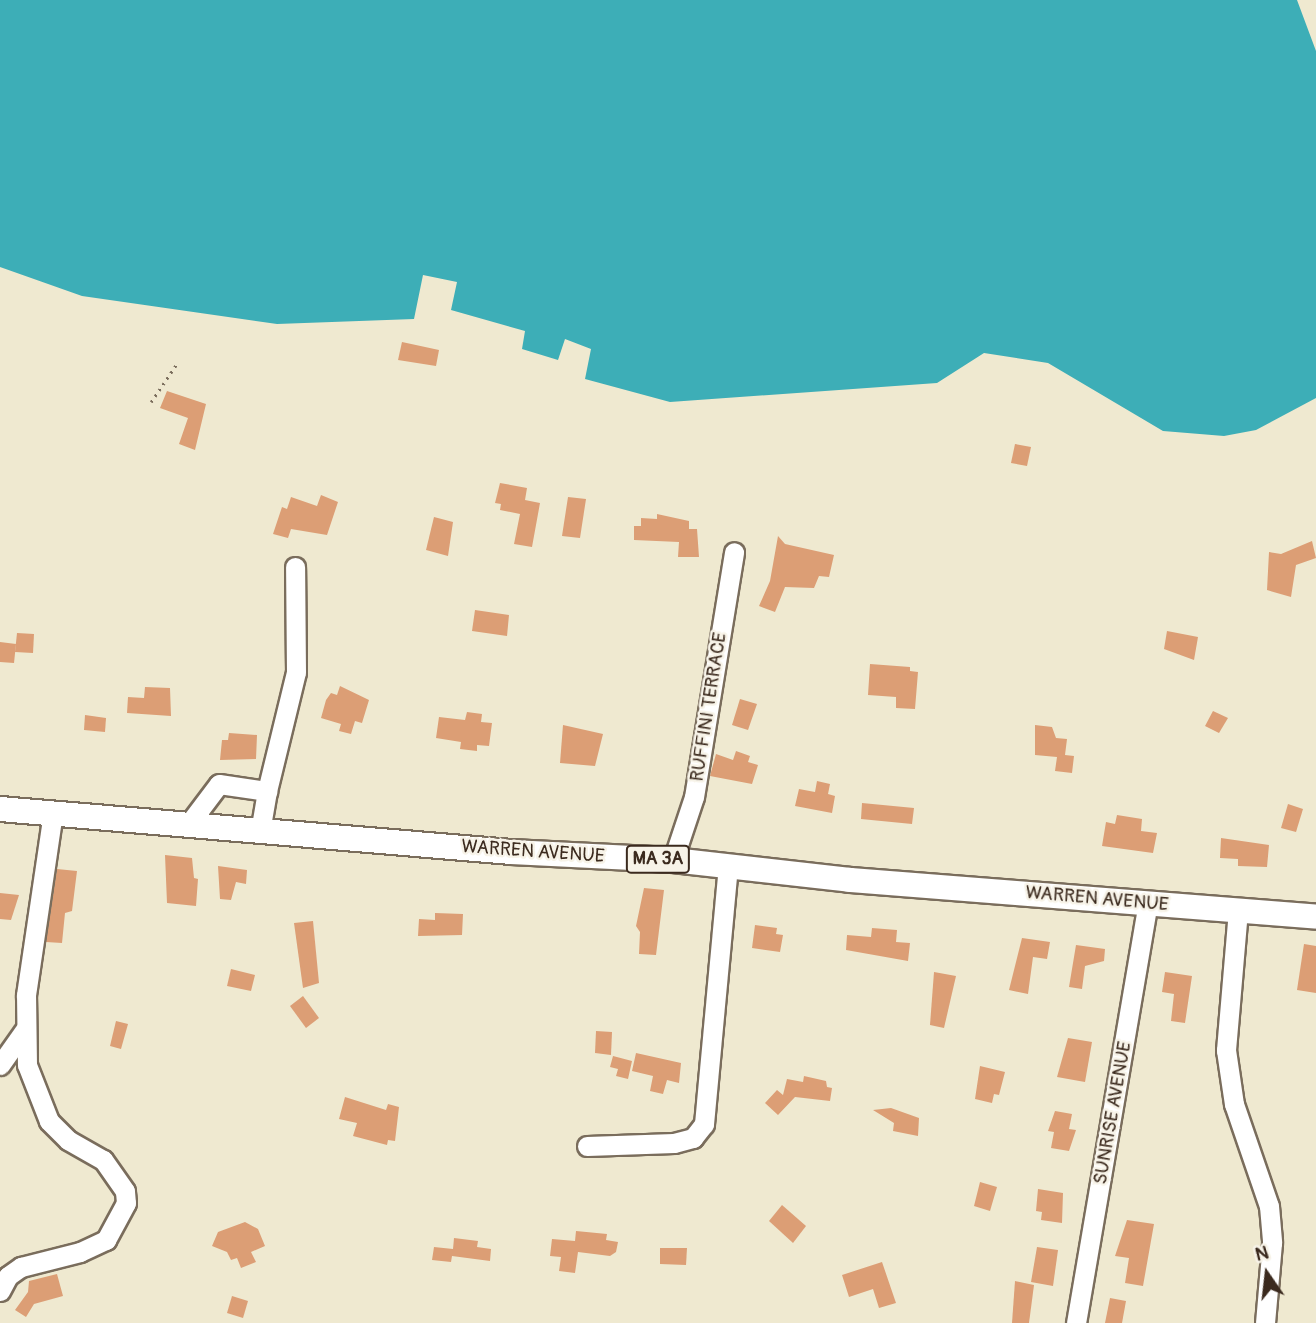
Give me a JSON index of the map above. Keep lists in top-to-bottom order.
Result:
{
  "streets": {
    "main road": ["WARREN AVENUE", "MA 3A"],
    "street": ["RUFFINI TERRACE", "SUNRISE AVENUE"]
  },
  "crossings": [
    ["RUFFINI TERRACE", "WARREN AVENUE"],
    ["WARREN AVENUE", "SUNRISE AVENUE"]
  ],
  "north": "top"
}
